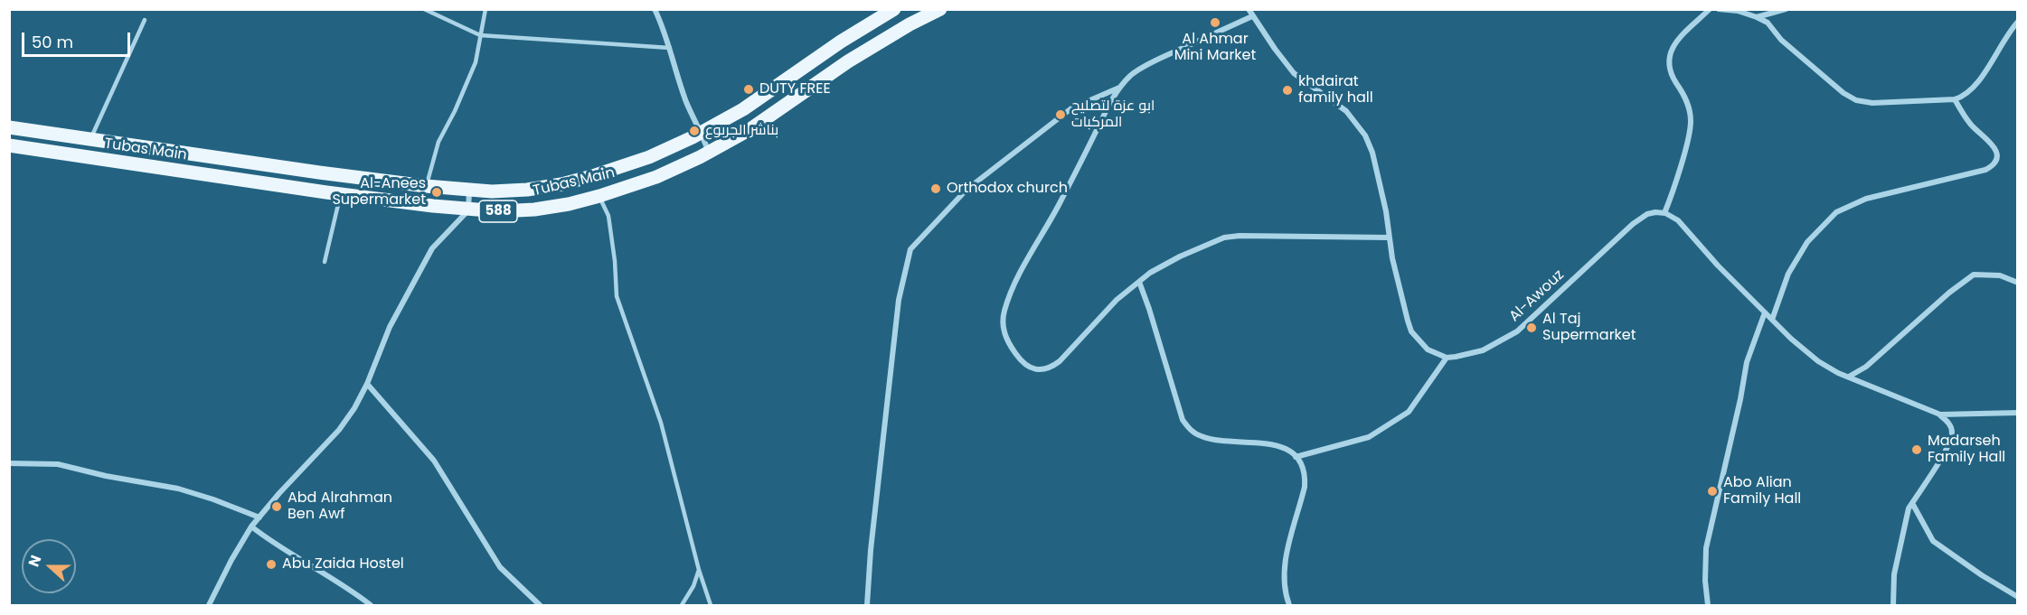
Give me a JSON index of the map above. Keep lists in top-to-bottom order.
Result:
{
  "streets": {
    "main road": ["Tubas Main", "588"],
    "street": ["Al-Awouz"]
  },
  "places": [
    "Al Ahmar Mini Market",
    "DUTY FREE",
    "khdairat family hall",
    "ابو عزة لتصليح المركبات",
    "بناشر الجربوع",
    "Orthodox church",
    "Al-Anees Supermarket",
    "Al Taj Supermarket",
    "Madarseh Family Hall",
    "Abo Alian Family Hall",
    "Abd Alrahman Ben Awf",
    "Abu Zaida Hostel"
  ],
  "scale_bar": "50 m",
  "north": "left"
}
